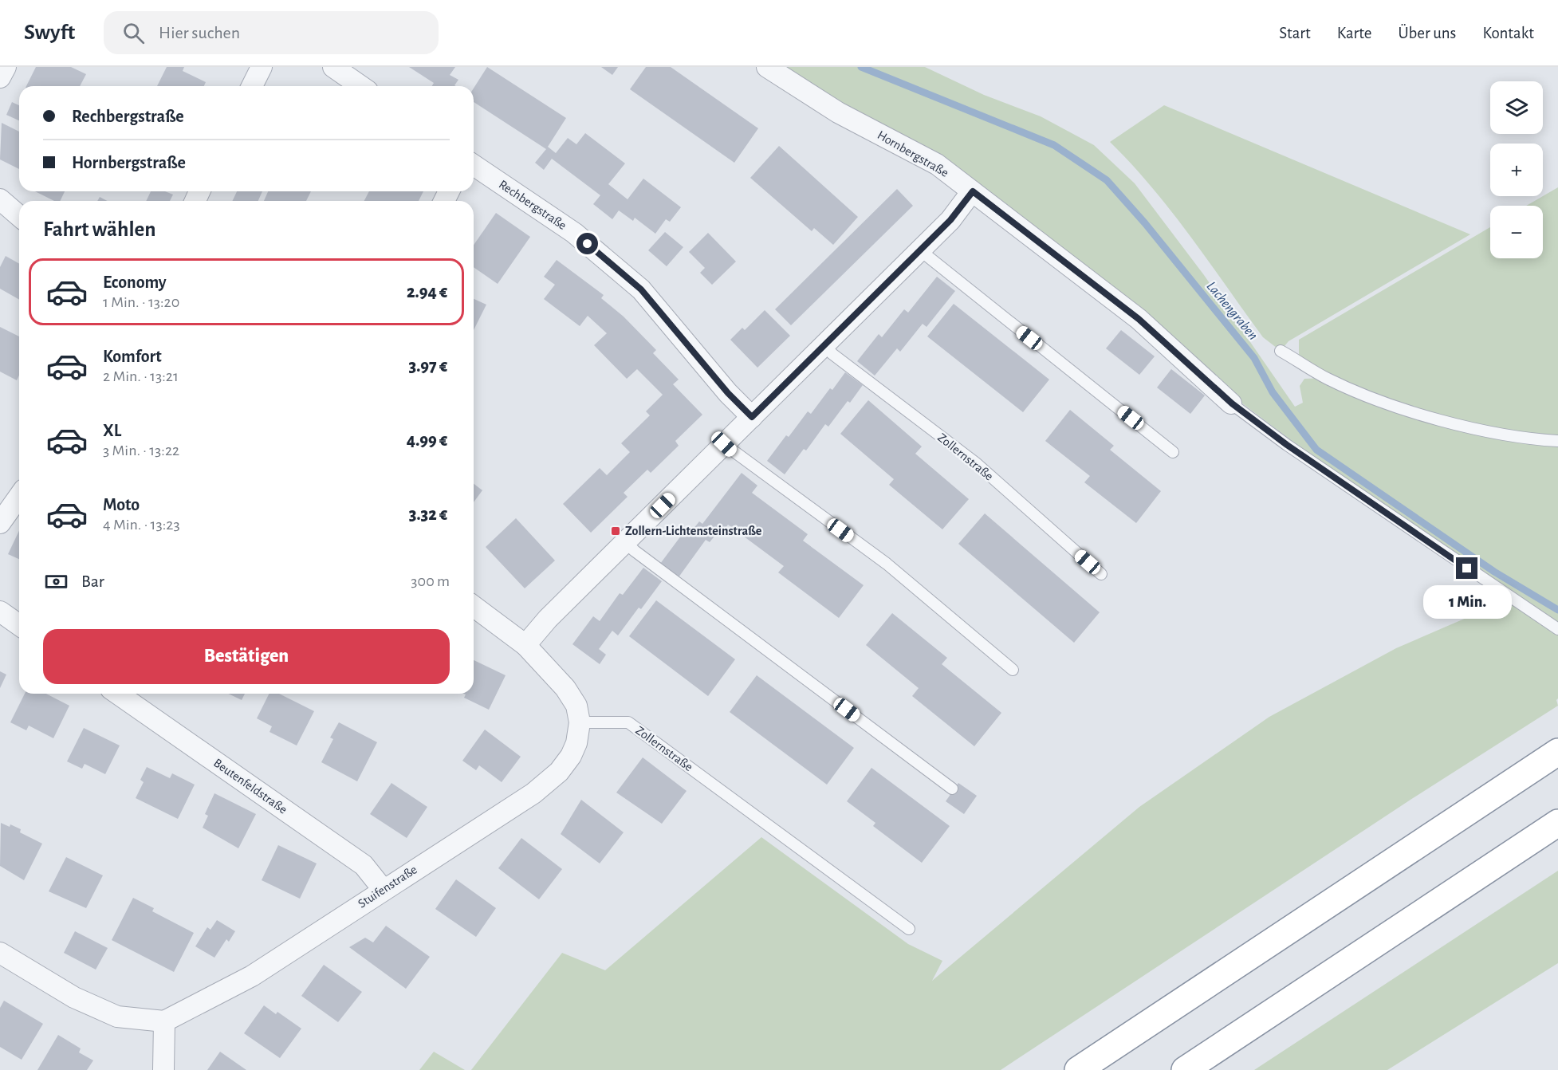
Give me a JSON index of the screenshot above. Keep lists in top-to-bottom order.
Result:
{
  "streets": {
    "street": [
      "Hornbergstraße",
      "Rechbergstraße",
      "Beutenfeldstraße",
      "Stuifenstraße"
    ],
    "lane": ["Zollernstraße"]
  },
  "crossings": [
    ["Zollernstraße", "Stuifenstraße"],
    ["Beutenfeldstraße", "Stuifenstraße"]
  ],
  "water": ["Lachengraben"],
  "places": {
    "transit": ["Zollern-Lichtensteinstraße"]
  },
  "page": {
    "header": "Swyft",
    "search": "Hier suchen",
    "nav": [
      "Start",
      "Karte",
      "Über uns",
      "Kontakt"
    ],
    "map_buttons": ["+", "−"],
    "banner": ["Rechbergstraße", "Hornbergstraße"],
    "heading": "Fahrt wählen",
    "list": [
      {
        "name": "Economy",
        "note": "1 Min. · 13:20",
        "value": "2.94 €"
      },
      {
        "name": "Komfort",
        "note": "2 Min. · 13:21",
        "value": "3.97 €"
      },
      {
        "name": "XL",
        "note": "3 Min. · 13:22",
        "value": "4.99 €"
      },
      {
        "name": "Moto",
        "note": "4 Min. · 13:23",
        "value": "3.32 €"
      }
    ],
    "pay": ["Bar", "300 m"],
    "bubble": "1 Min.",
    "buttons": "Bestätigen"
  }
}
